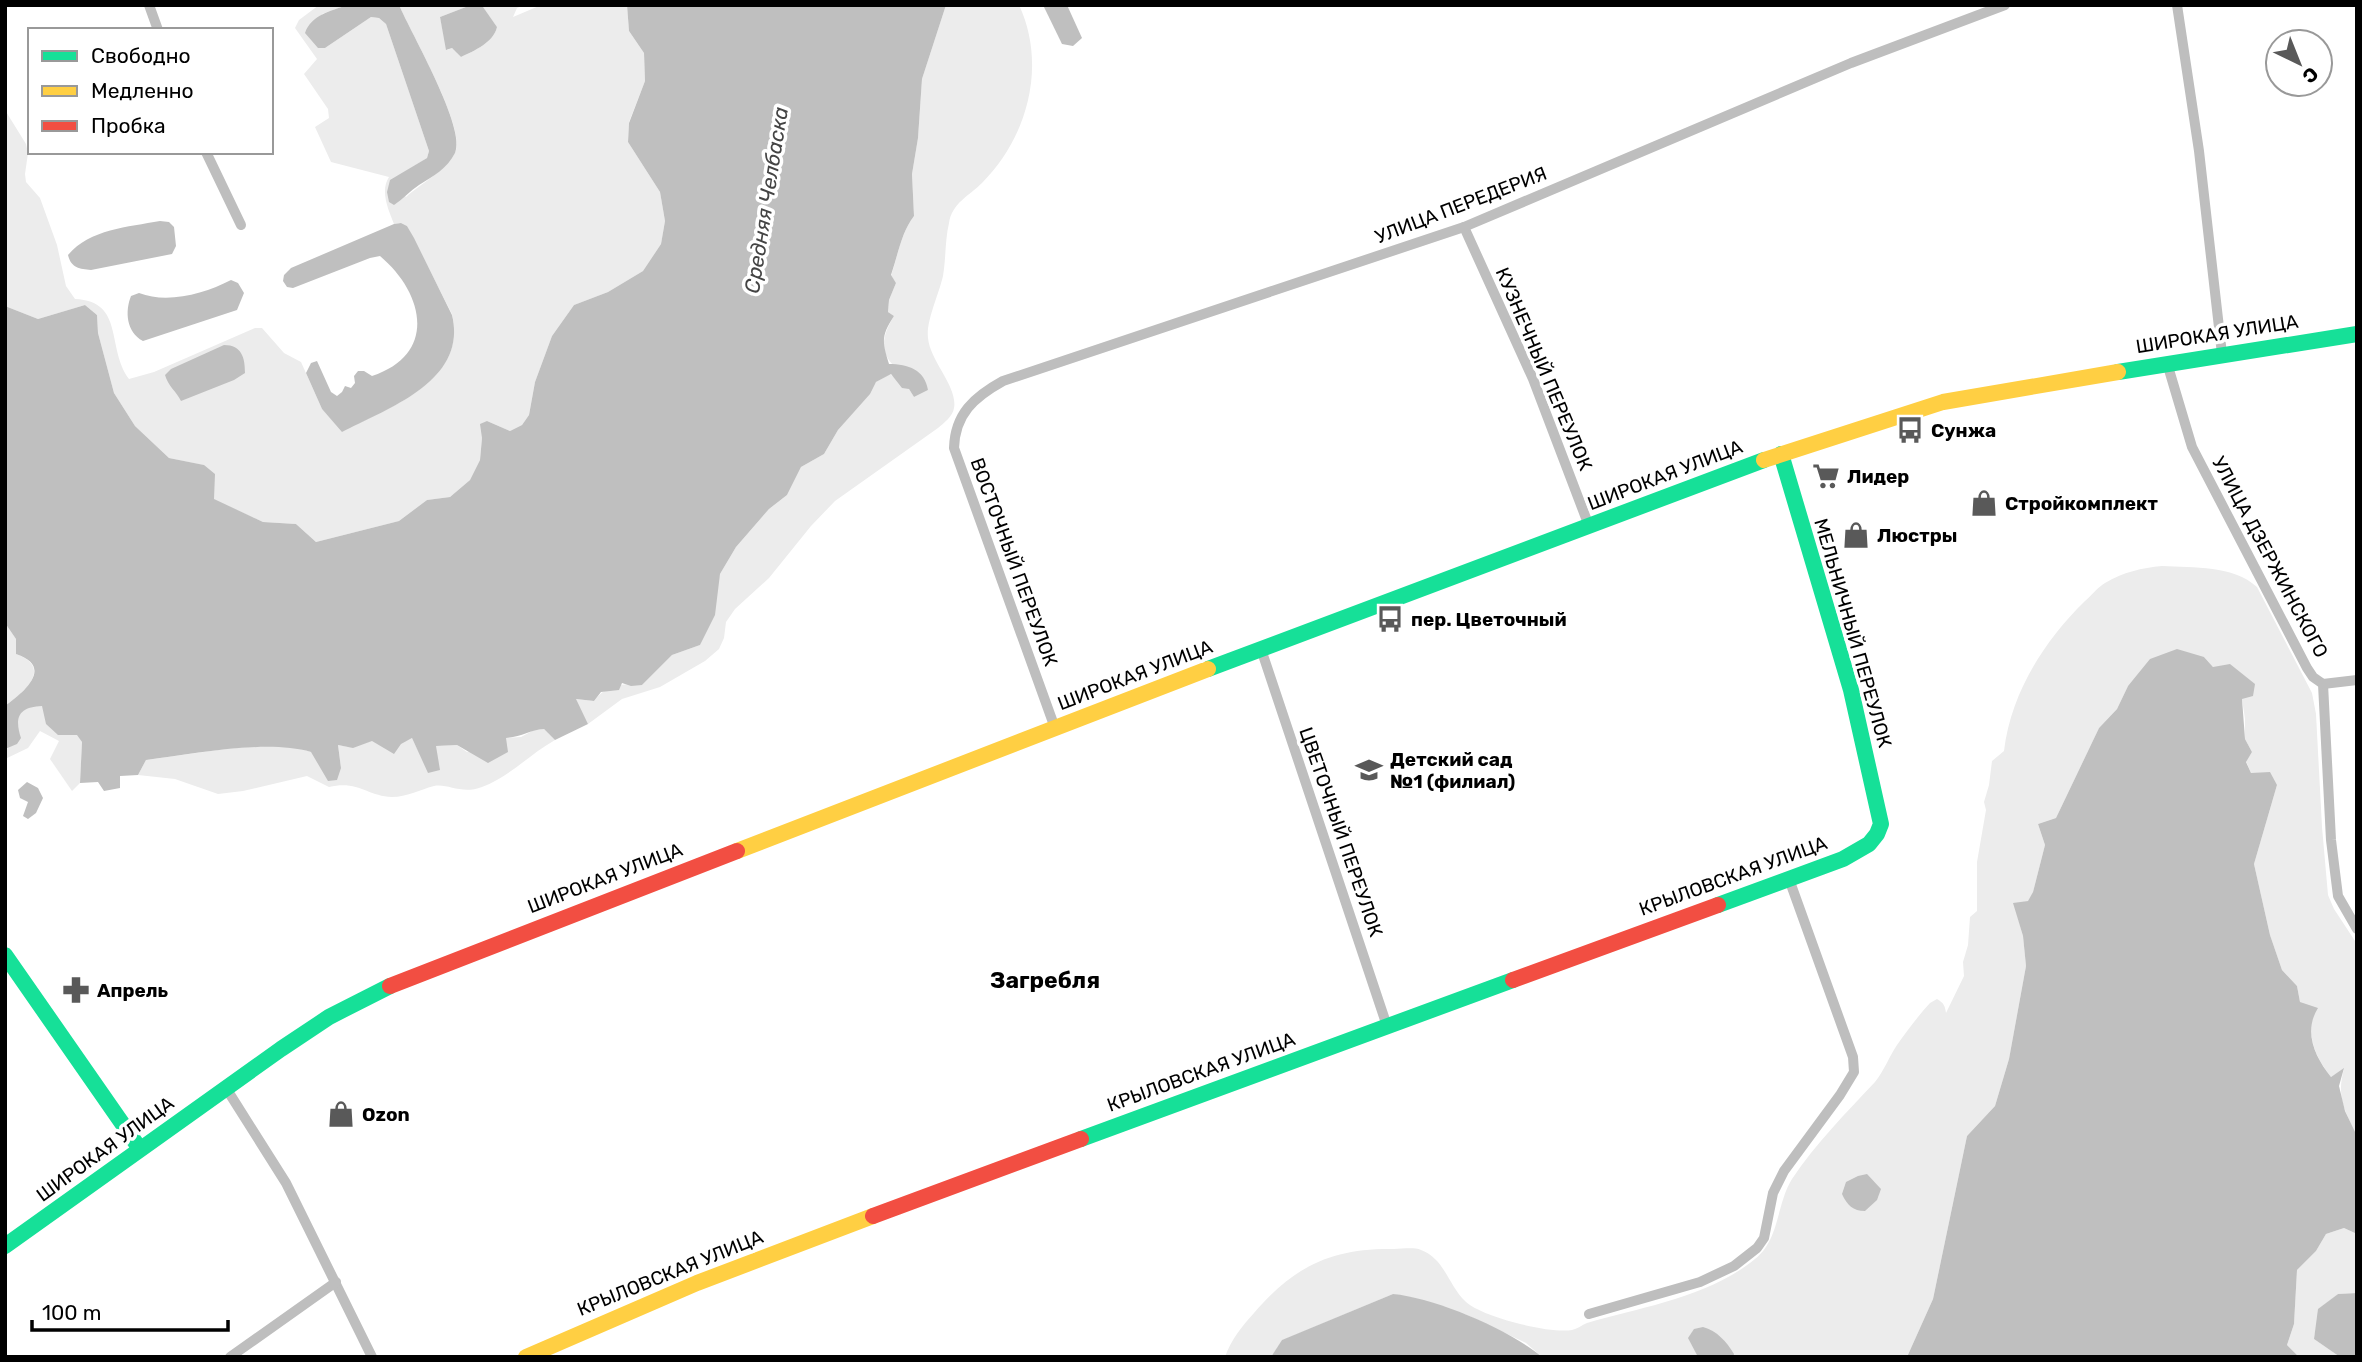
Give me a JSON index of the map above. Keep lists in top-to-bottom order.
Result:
{
  "streets": {
    "street": [
      "УЛИЦА ПЕРЕДЕРИЯ",
      "ШИРОКАЯ УЛИЦА",
      "КУЗНЕЧНЫЙ ПЕРЕУЛОК",
      "УЛИЦА ДЗЕРЖИНСКОГО",
      "ВОСТОЧНЫЙ ПЕРЕУЛОК",
      "МЕЛЬНИЧНЫЙ ПЕРЕУЛОК",
      "ЦВЕТОЧНЫЙ ПЕРЕУЛОК",
      "КРЫЛОВСКАЯ УЛИЦА"
    ]
  },
  "crossings": [
    ["УЛИЦА ПЕРЕДЕРИЯ", "КУЗНЕЧНЫЙ ПЕРЕУЛОК"],
    ["УЛИЦА ПЕРЕДЕРИЯ", "ВОСТОЧНЫЙ ПЕРЕУЛОК"],
    ["ШИРОКАЯ УЛИЦА", "КУЗНЕЧНЫЙ ПЕРЕУЛОК"],
    ["ШИРОКАЯ УЛИЦА", "УЛИЦА ДЗЕРЖИНСКОГО"],
    ["ШИРОКАЯ УЛИЦА", "ВОСТОЧНЫЙ ПЕРЕУЛОК"],
    ["ШИРОКАЯ УЛИЦА", "МЕЛЬНИЧНЫЙ ПЕРЕУЛОК"],
    ["ШИРОКАЯ УЛИЦА", "ЦВЕТОЧНЫЙ ПЕРЕУЛОК"],
    ["МЕЛЬНИЧНЫЙ ПЕРЕУЛОК", "КРЫЛОВСКАЯ УЛИЦА"],
    ["ЦВЕТОЧНЫЙ ПЕРЕУЛОК", "КРЫЛОВСКАЯ УЛИЦА"]
  ],
  "districts": ["Загребля"],
  "water": ["Средняя Челбаска"],
  "places": {
    "bus stop": ["Сунжа", "пер. Цветочный"],
    "supermarket": ["Лидер"],
    "shop": ["Стройкомплект", "Люстры", "Ozon"],
    "school or university": ["Детский сад №1 (филиал)"],
    "pharmacy": ["Апрель"]
  },
  "legend": ["Свободно", "Медленно", "Пробка"],
  "scale_bar": "100 m",
  "north": "bottom right"
}
